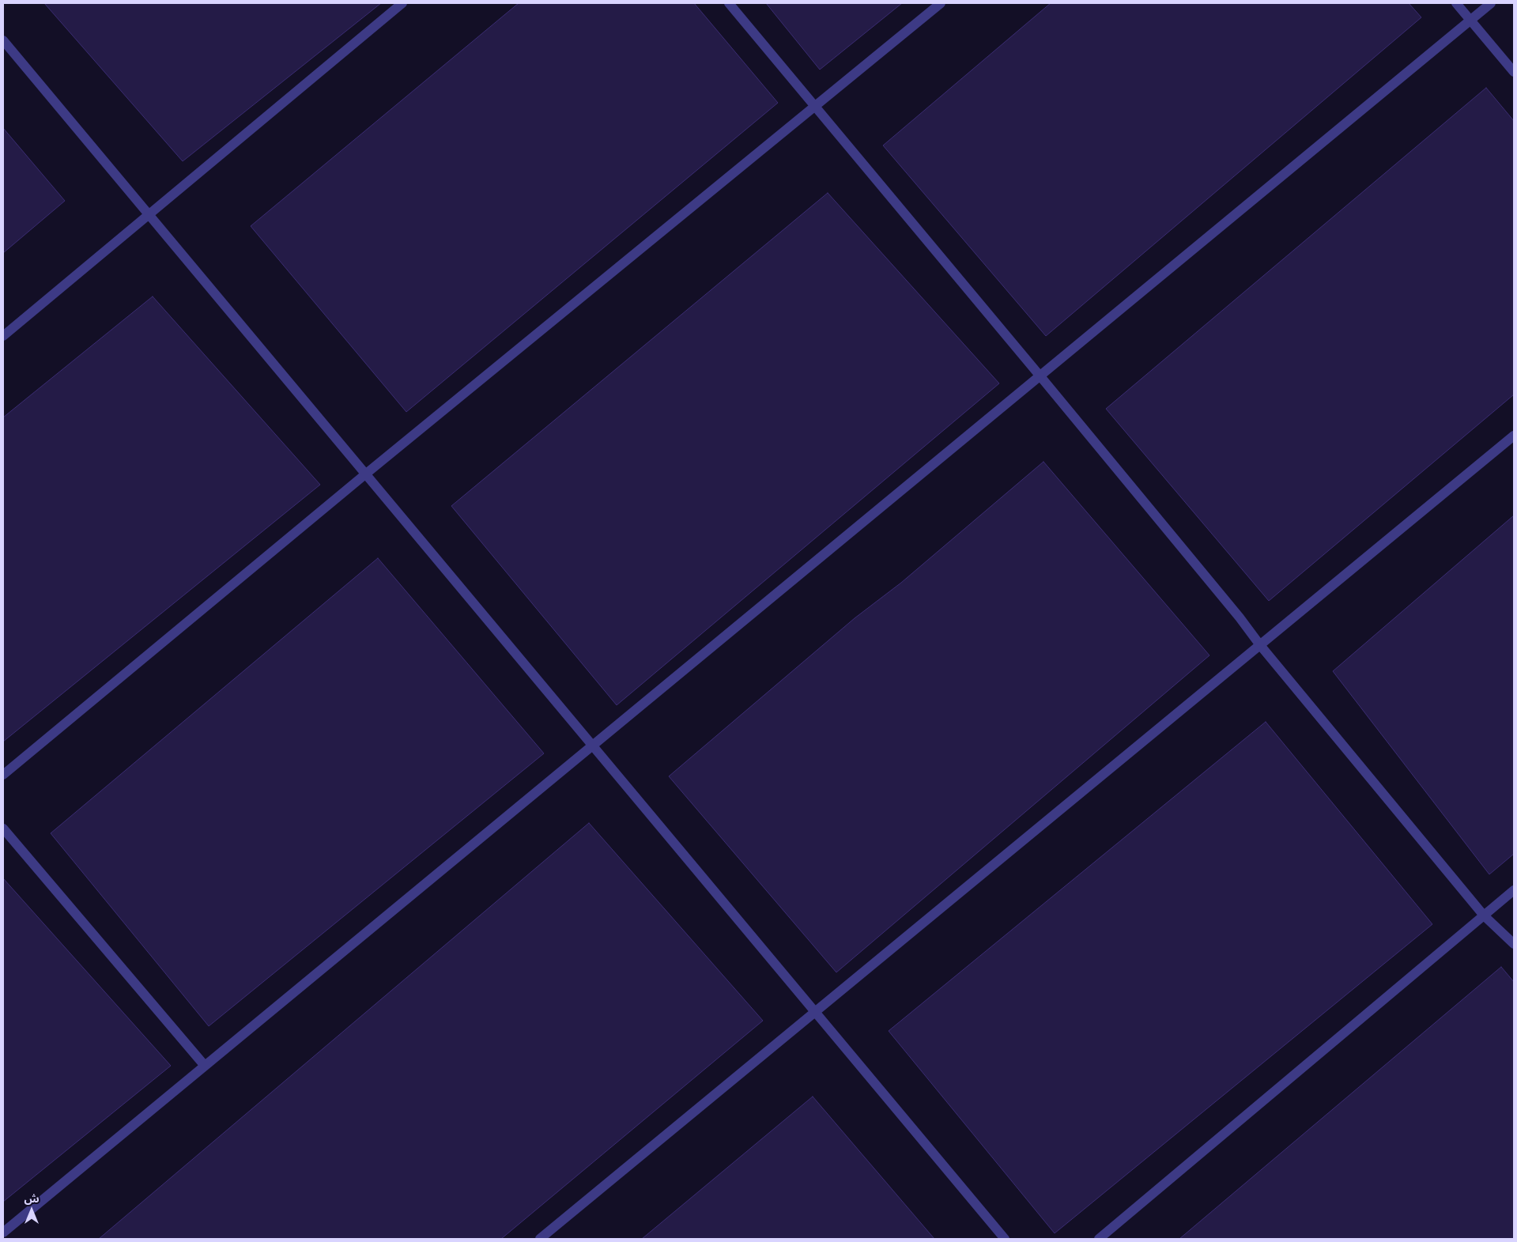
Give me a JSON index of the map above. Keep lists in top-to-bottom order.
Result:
{
  "north": "top"
}
